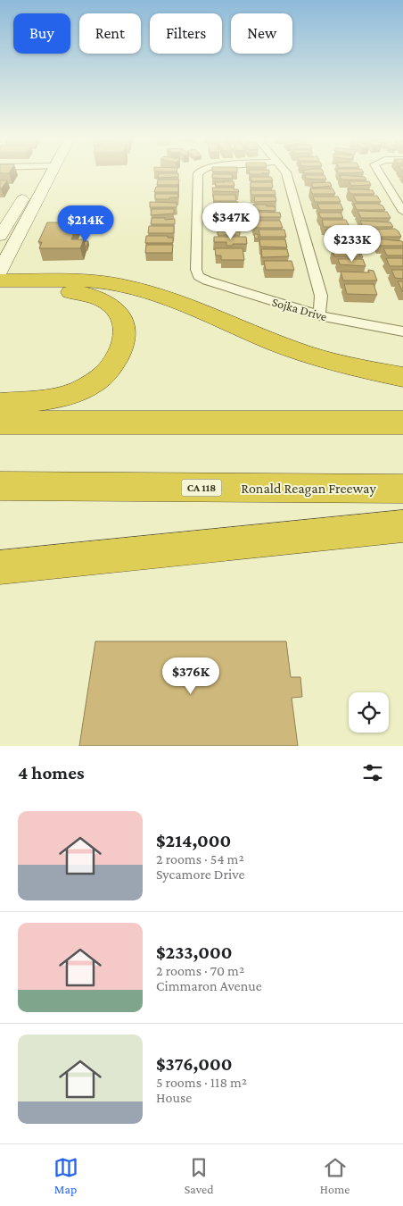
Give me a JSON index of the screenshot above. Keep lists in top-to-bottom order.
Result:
{
  "streets": {
    "highway": ["CA 118", "Ronald Reagan Freeway"],
    "street": ["Sojka Drive"]
  },
  "page": {
    "chip": [
      "Buy",
      "Rent",
      "Filters",
      "New"
    ],
    "price": [
      "$347K",
      "$214K",
      "$233K",
      "$376K"
    ],
    "heading": "4 homes",
    "list": [
      {
        "name": "$214,000",
        "note": "2 rooms · 54 m² · Sycamore Drive"
      },
      {
        "name": "$233,000",
        "note": "2 rooms · 70 m² · Cimmaron Avenue"
      },
      {
        "name": "$376,000",
        "note": "5 rooms · 118 m² · House"
      }
    ],
    "tabs": ["Map", "Saved", "Home"]
  }
}
